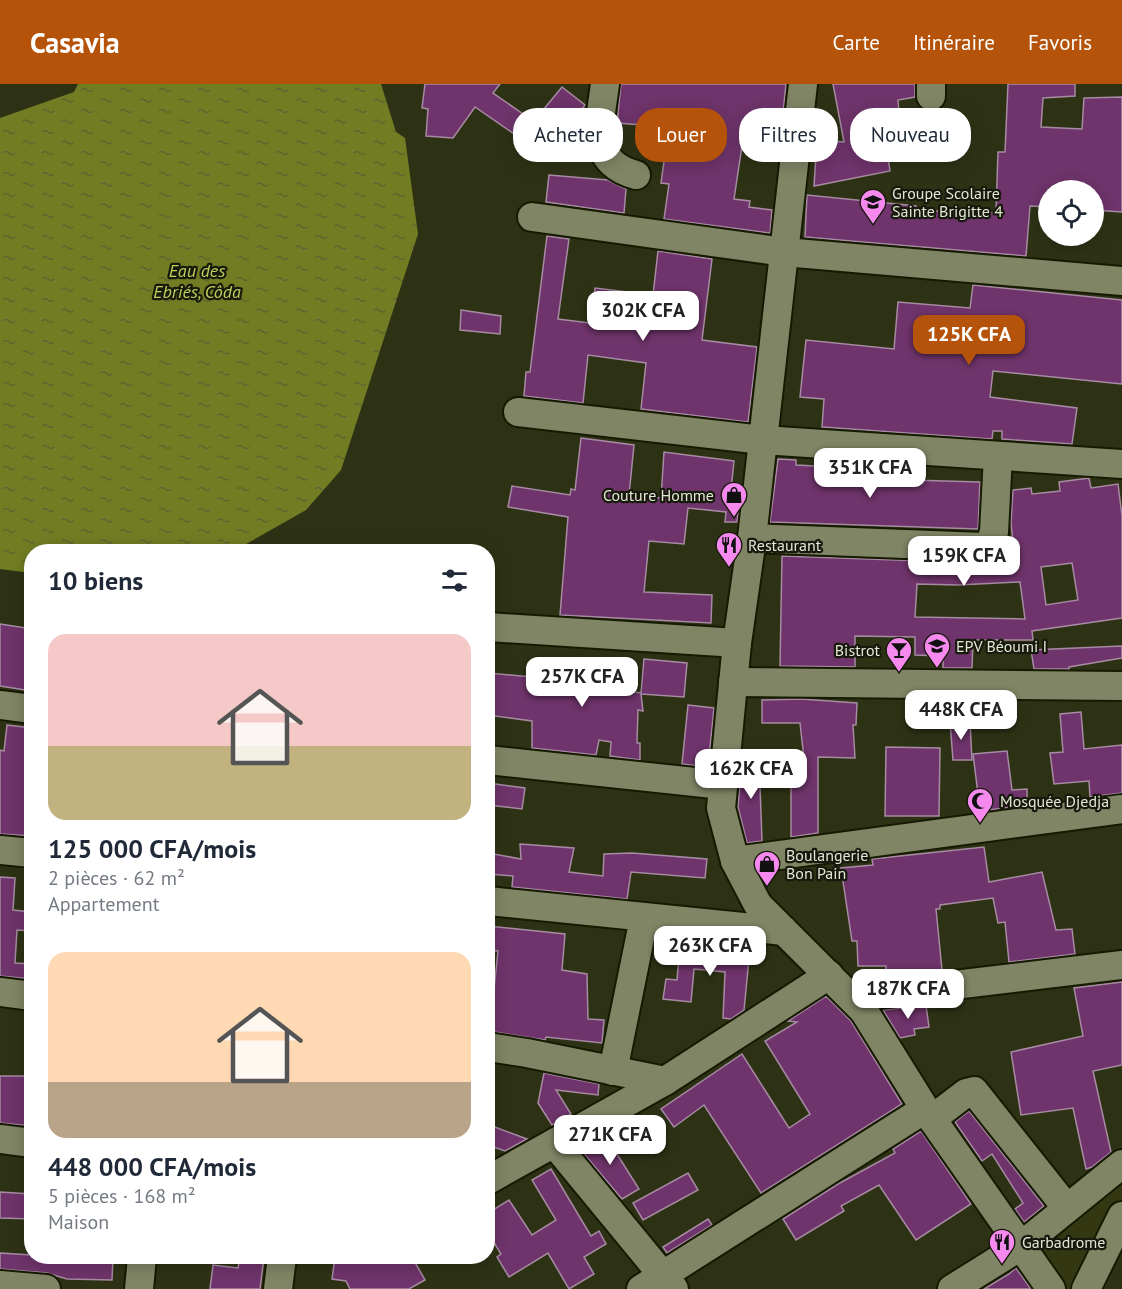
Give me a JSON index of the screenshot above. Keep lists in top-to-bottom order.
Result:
{
  "water": ["Eau des Ebriés, Côda"],
  "places": {
    "school or university": ["Groupe Scolaire Sainte Brigitte 4", "EPV Béoumi I"],
    "shop": ["Couture Homme", "Boulangerie Bon Pain"],
    "restaurant": ["Restaurant", "Garbadrome"],
    "bar": ["Bistrot"],
    "mosque": ["Mosquée Djedja"]
  },
  "page": {
    "header": "Casavia",
    "nav": ["Carte", "Itinéraire", "Favoris"],
    "chip": [
      "Acheter",
      "Louer",
      "Filtres",
      "Nouveau"
    ],
    "price": [
      "302K CFA",
      "125K CFA",
      "351K CFA",
      "159K CFA",
      "257K CFA",
      "448K CFA",
      "162K CFA",
      "263K CFA",
      "187K CFA",
      "271K CFA"
    ],
    "heading": "10 biens",
    "list": [
      {
        "name": "125 000 CFA/mois",
        "note": "2 pièces · 62 m² · Appartement"
      },
      {
        "name": "448 000 CFA/mois",
        "note": "5 pièces · 168 m² · Maison"
      }
    ]
  }
}
